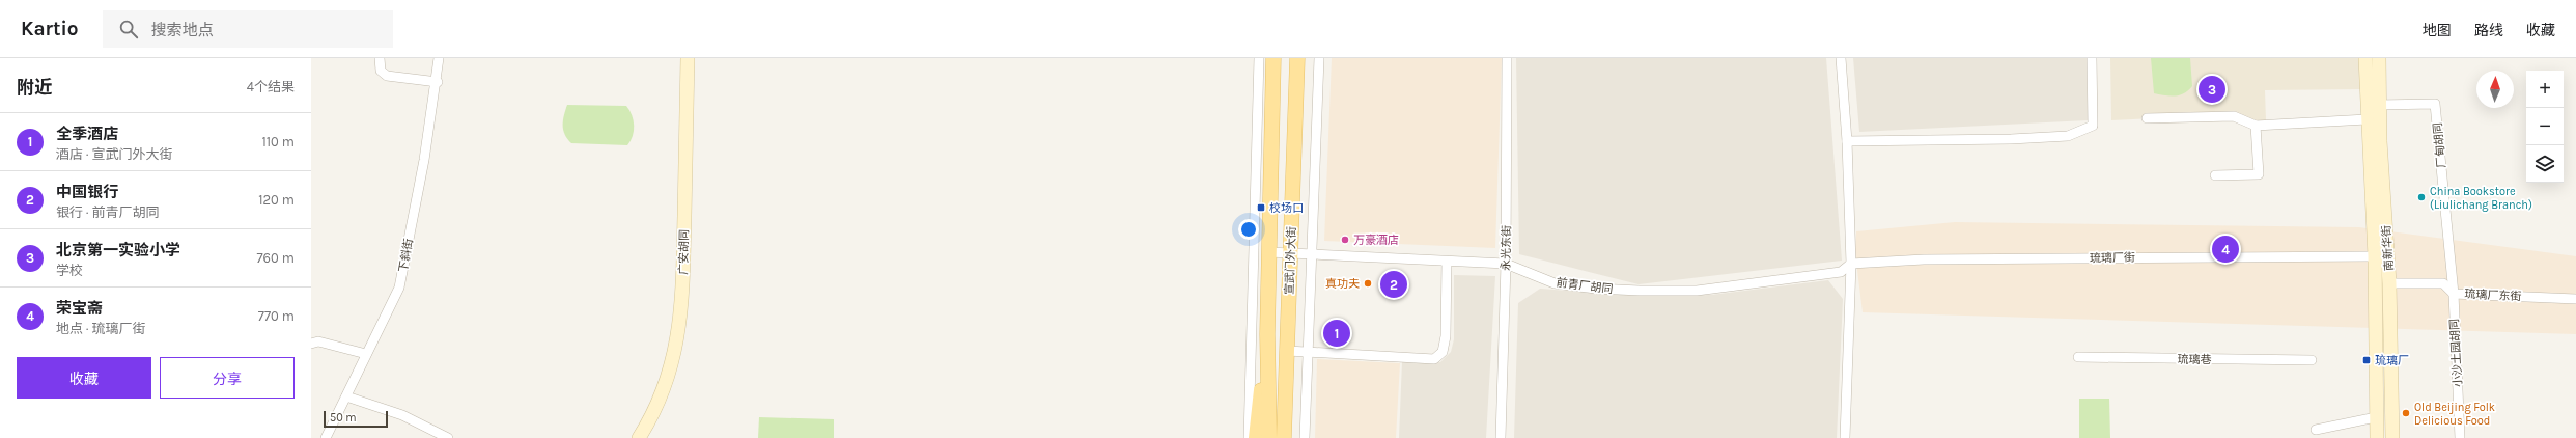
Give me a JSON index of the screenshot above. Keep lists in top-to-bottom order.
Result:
{
  "streets": {
    "main road": ["南新华街", "广安胡同", "宣武门外大街"],
    "street": [
      "厂甸胡同",
      "永光东街",
      "下斜街",
      "琉璃厂街",
      "前青厂胡同",
      "琉璃厂东街",
      "小沙土园胡同",
      "琉璃巷"
    ]
  },
  "crossings": [
    ["厂甸胡同", "南新华街"],
    ["厂甸胡同", "琉璃厂东街"],
    ["厂甸胡同", "小沙土园胡同"],
    ["永光东街", "前青厂胡同"],
    ["南新华街", "琉璃厂街"],
    ["南新华街", "琉璃厂东街"],
    ["琉璃厂街", "前青厂胡同"],
    ["宣武门外大街", "前青厂胡同"],
    ["琉璃厂东街", "小沙土园胡同"]
  ],
  "places": {
    "other": [
      "China Bookstore (Liulichang Branch)",
      "万豪酒店",
      "真功夫",
      "Old Beijing Folk Delicious Food"
    ],
    "transit": ["校场口", "琉璃厂"]
  },
  "scale_bar": "50 m",
  "north": "top",
  "page": {
    "header": "Kartio",
    "search": "搜索地点",
    "nav": ["地图", "路线", "收藏"],
    "heading": ["附近", "4个结果"],
    "map_buttons": ["+", "−"],
    "pins": [
      "3",
      "4",
      "2",
      "1"
    ],
    "list": [
      {
        "mark": "1",
        "name": "全季酒店",
        "note": "酒店 · 宣武门外大街",
        "value": "110 m"
      },
      {
        "mark": "2",
        "name": "中国银行",
        "note": "银行 · 前青厂胡同",
        "value": "120 m"
      },
      {
        "mark": "3",
        "name": "北京第一实验小学",
        "note": "学校",
        "value": "760 m"
      },
      {
        "mark": "4",
        "name": "荣宝斋",
        "note": "地点 · 琉璃厂街",
        "value": "770 m"
      }
    ],
    "buttons": ["收藏", "分享"],
    "scale": "50 m"
  }
}
